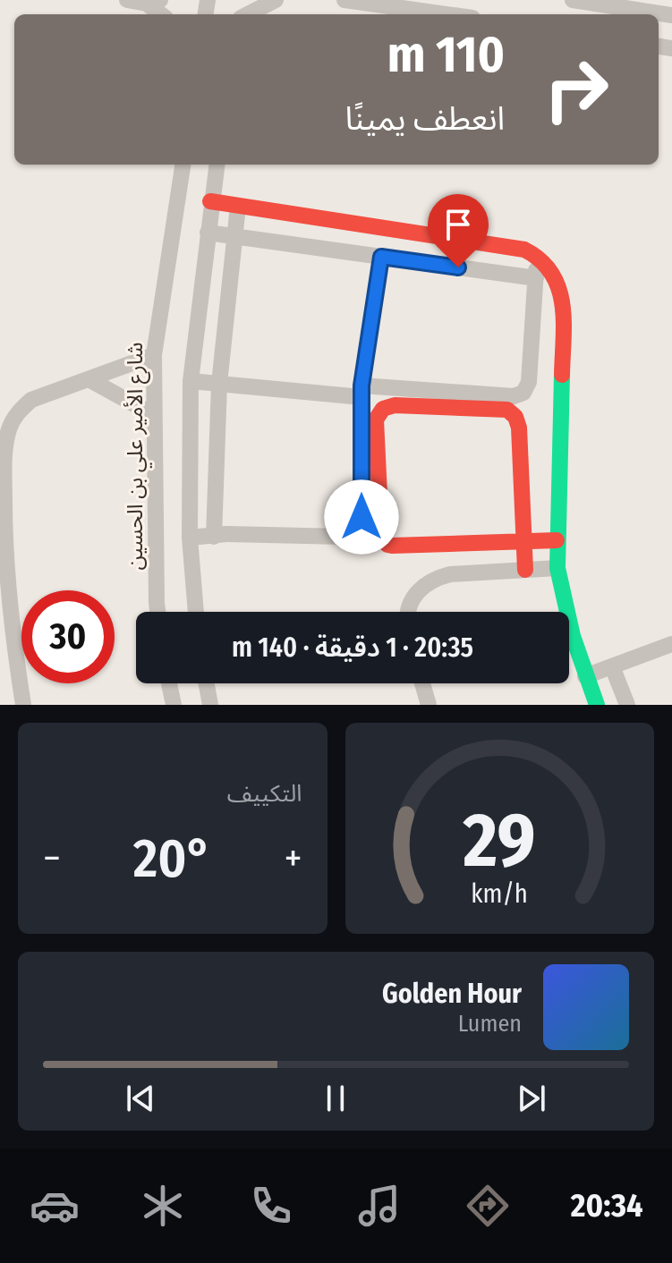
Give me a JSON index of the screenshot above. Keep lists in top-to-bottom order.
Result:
{
  "streets": {
    "street": ["شارع الأمير علي بن الحسين"]
  },
  "page": {
    "turn": ["110 m", "انعطف يمينًا"],
    "limit": "30",
    "trip": "20:35 · 1 دقيقة · 140 m",
    "tile": "التكييف",
    "heat": ["−", "20°", "+"],
    "song": ["Golden Hour", "Lumen"],
    "tabs": "20:34",
    "gauge": ["29", "km/h"]
  }
}
